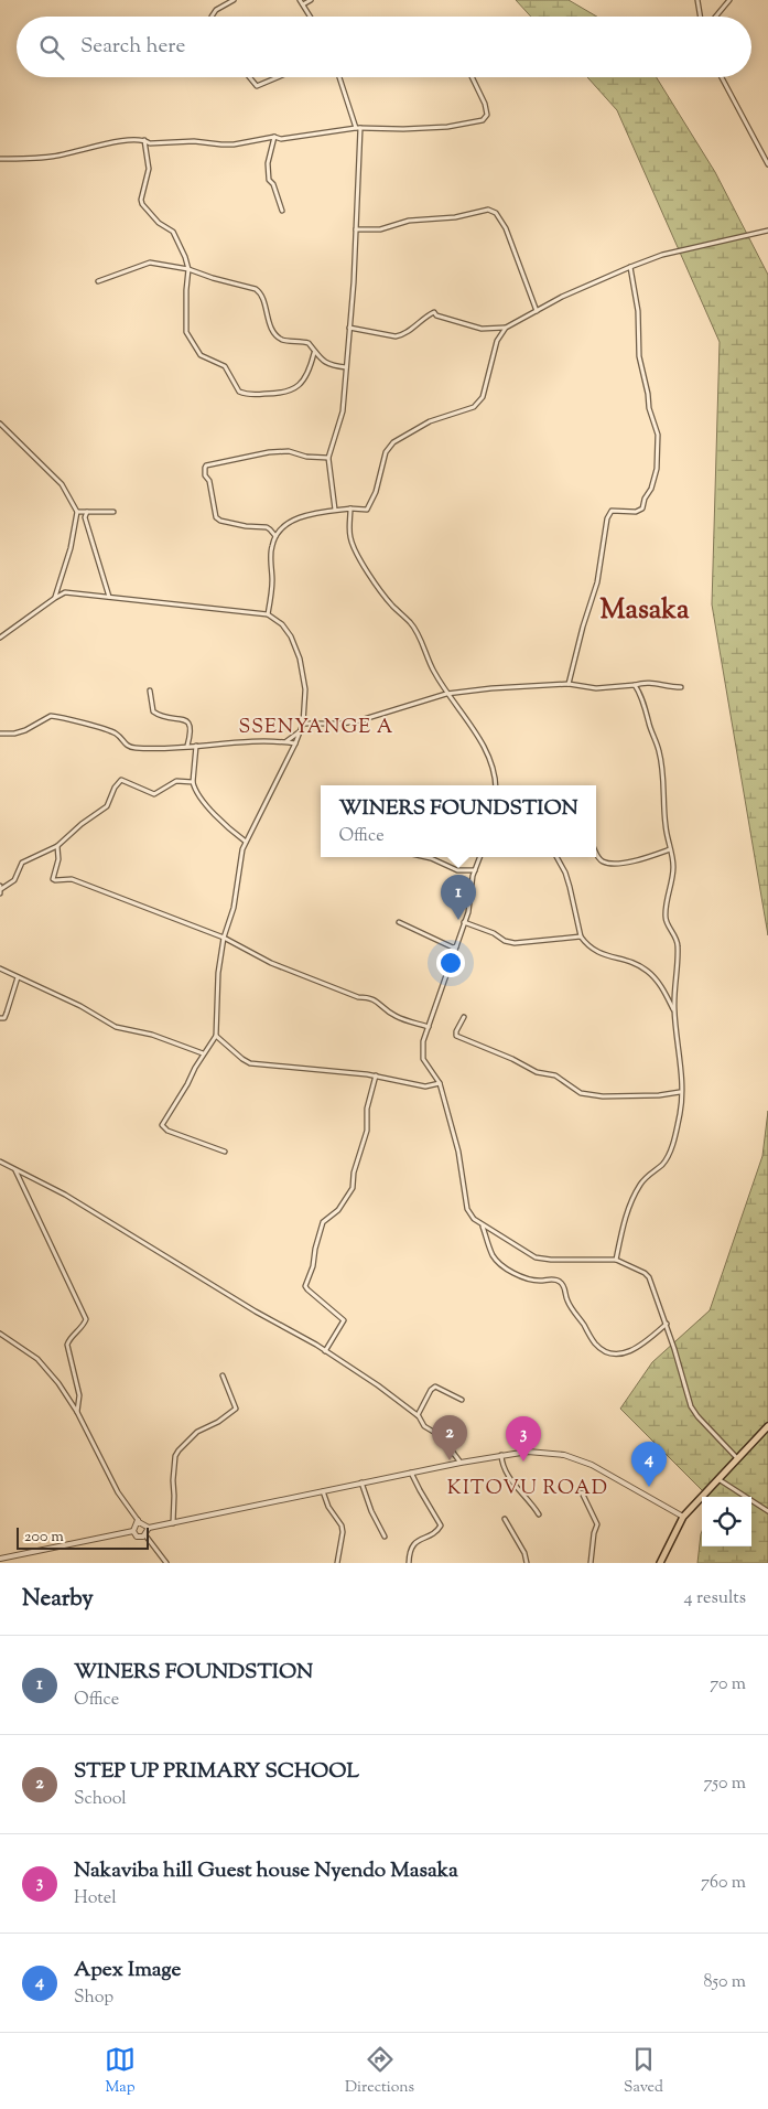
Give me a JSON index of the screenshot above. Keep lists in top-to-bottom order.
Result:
{
  "districts": ["Masaka", "SSENYANGE A", "KITOVU ROAD"],
  "scale_bar": "200 m",
  "page": {
    "search": "Search here",
    "popup": ["WINERS FOUNDSTION", "Office"],
    "pins": [
      "1",
      "2",
      "3",
      "4"
    ],
    "scale": "200 m",
    "heading": ["Nearby", "4 results"],
    "list": [
      {
        "mark": "1",
        "name": "WINERS FOUNDSTION",
        "note": "Office",
        "value": "70 m"
      },
      {
        "mark": "2",
        "name": "STEP UP PRIMARY SCHOOL",
        "note": "School",
        "value": "750 m"
      },
      {
        "mark": "3",
        "name": "Nakaviba hill Guest house Nyendo Masaka",
        "note": "Hotel",
        "value": "760 m"
      },
      {
        "mark": "4",
        "name": "Apex Image",
        "note": "Shop",
        "value": "850 m"
      }
    ],
    "nav": ["Map", "Directions", "Saved"]
  }
}
